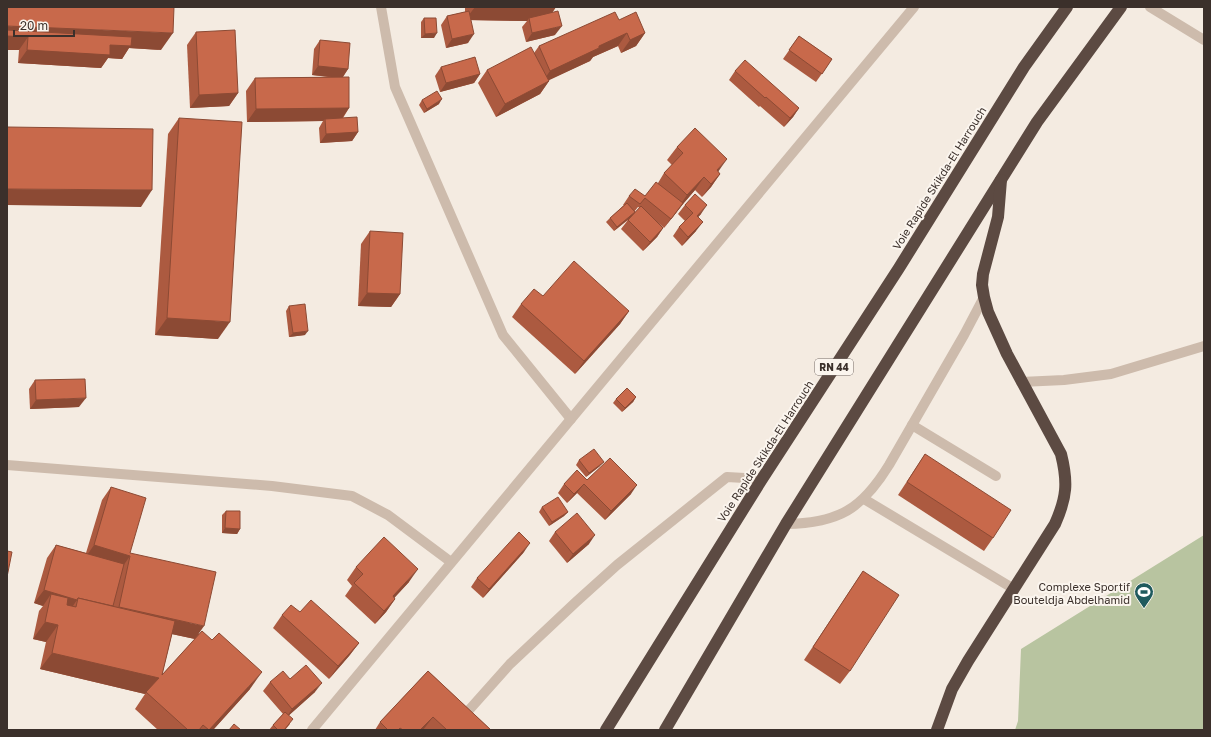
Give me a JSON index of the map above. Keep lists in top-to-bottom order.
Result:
{
  "streets": {
    "highway": ["Voie Rapide Skikda-El Harrouch", "RN 44"]
  },
  "places": {
    "sports": ["Complexe Sportif Bouteldja Abdelhamid"]
  },
  "scale_bar": "20 m"
}
